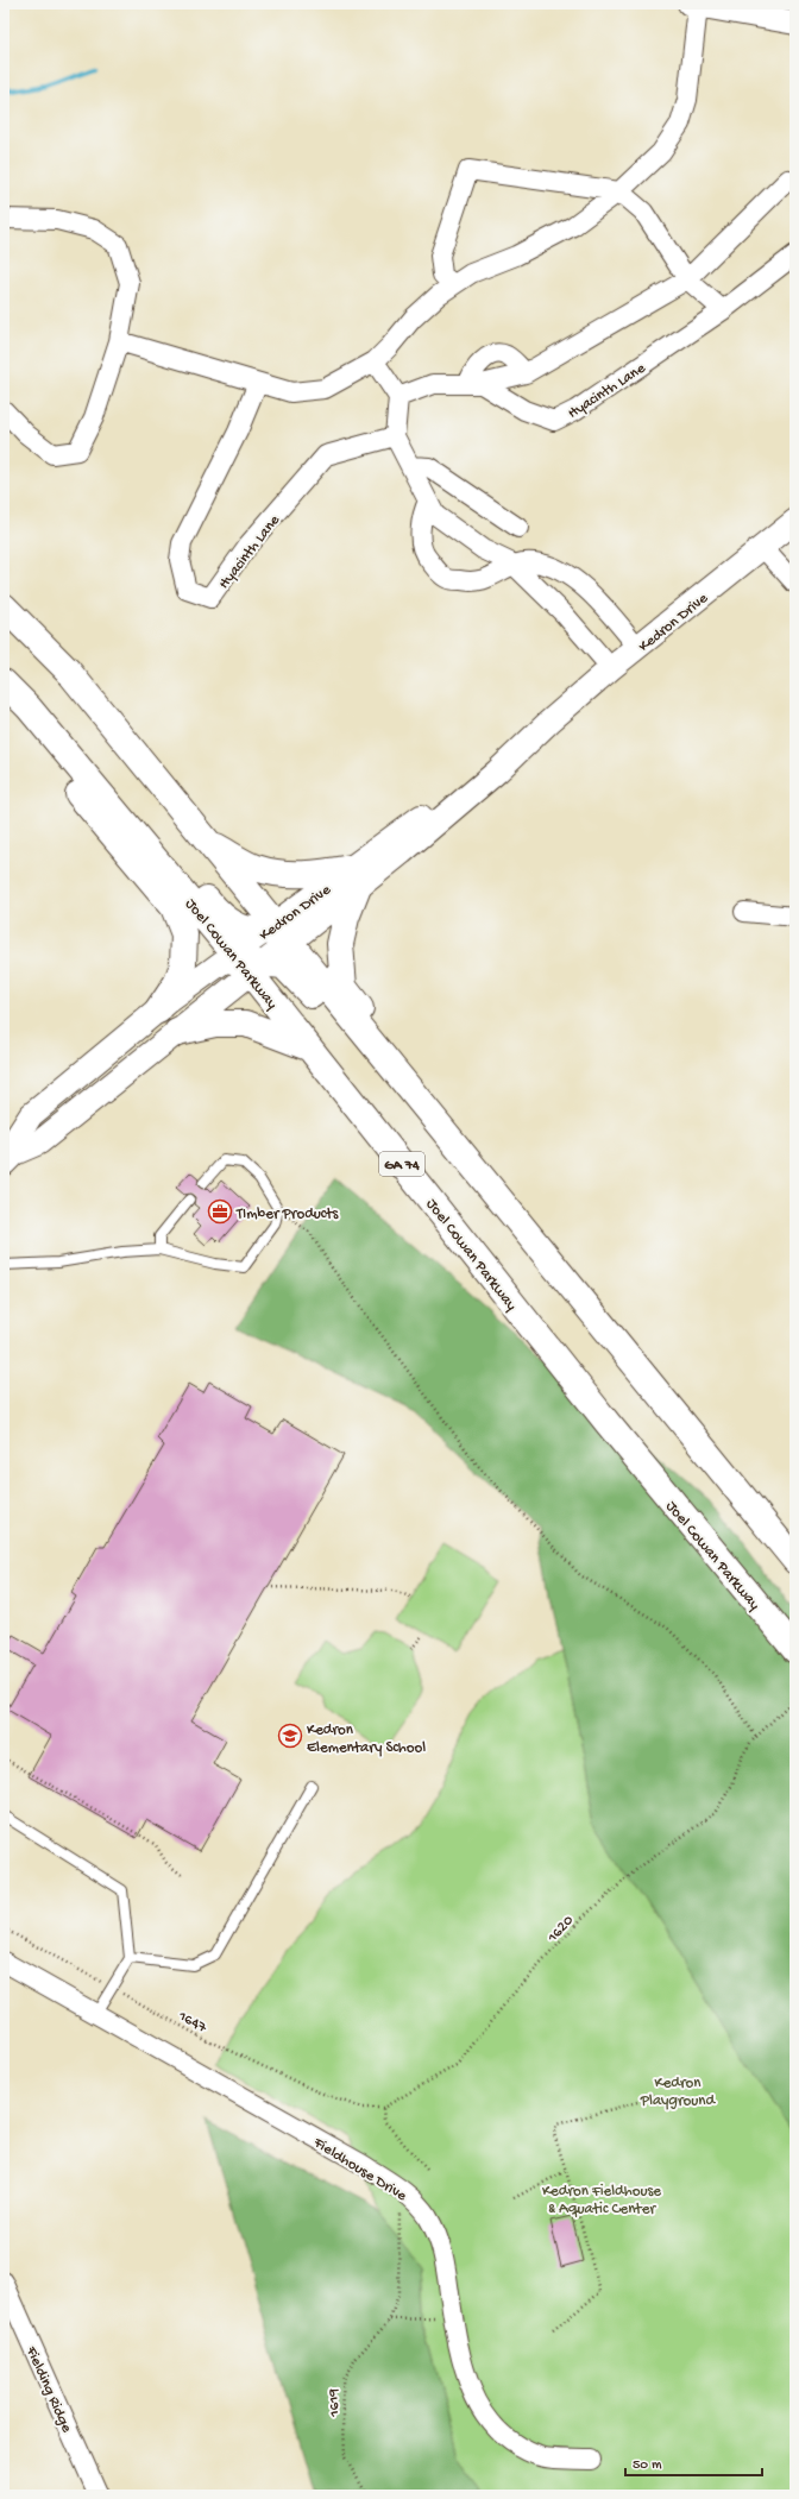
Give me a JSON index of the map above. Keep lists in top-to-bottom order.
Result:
{
  "streets": {
    "main road": ["Joel Cowan Parkway", "GA 74"],
    "street": [
      "Hyacinth Lane",
      "Kedron Drive",
      "Fieldhouse Drive",
      "Fielding Ridge"
    ],
    "path": ["1620", "1647", "1619"]
  },
  "crossings": [
    ["Kedron Drive", "Joel Cowan Parkway"],
    ["1620", "1647"],
    ["Fieldhouse Drive", "1619"]
  ],
  "parks": ["Kedron Playground", "Kedron Fieldhouse & Aquatic Center"],
  "places": {
    "office": ["TImber Products"],
    "school or university": ["Kedron Elementary School"]
  },
  "scale_bar": "50 m"
}
